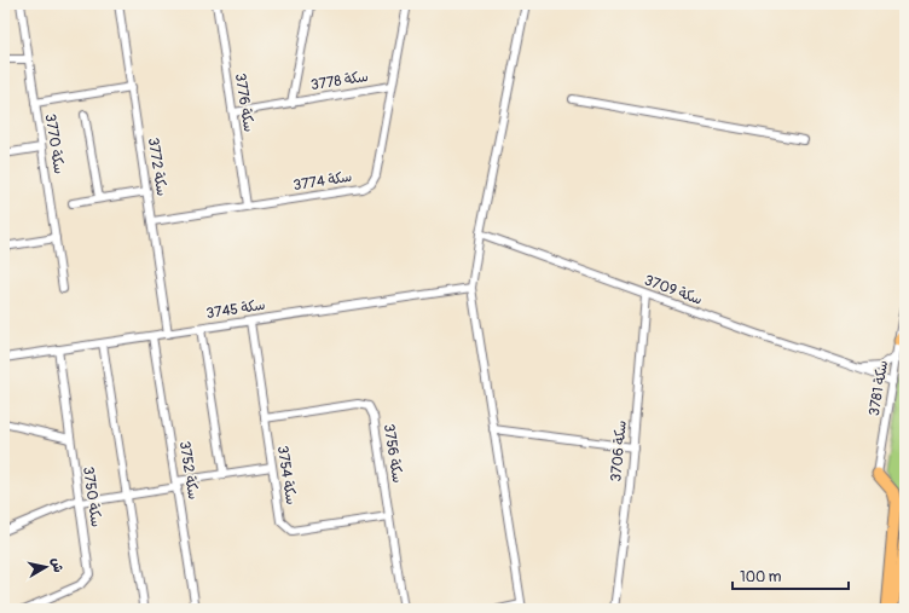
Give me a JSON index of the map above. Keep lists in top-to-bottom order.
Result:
{
  "streets": {
    "street": [
      "سكة 3778",
      "سكة 3776",
      "سكة 3770",
      "سكة 3772",
      "سكة 3774",
      "سكة 3709",
      "سكة 3745",
      "سكة 3781",
      "سكة 3706",
      "سكة 3756",
      "سكة 3752",
      "سكة 3754",
      "سكة 3750"
    ]
  },
  "crossings": [
    ["سكة 3778", "سكة 3776"],
    ["سكة 3778", "سكة 3774"],
    ["سكة 3776", "سكة 3774"],
    ["سكة 3772", "سكة 3774"],
    ["سكة 3772", "سكة 3745"],
    ["سكة 3709", "سكة 3781"],
    ["سكة 3709", "سكة 3706"],
    ["سكة 3745", "سكة 3752"],
    ["سكة 3745", "سكة 3754"],
    ["سكة 3745", "سكة 3750"],
    ["سكة 3756", "سكة 3754"]
  ],
  "scale_bar": "100 m",
  "north": "right"
}
